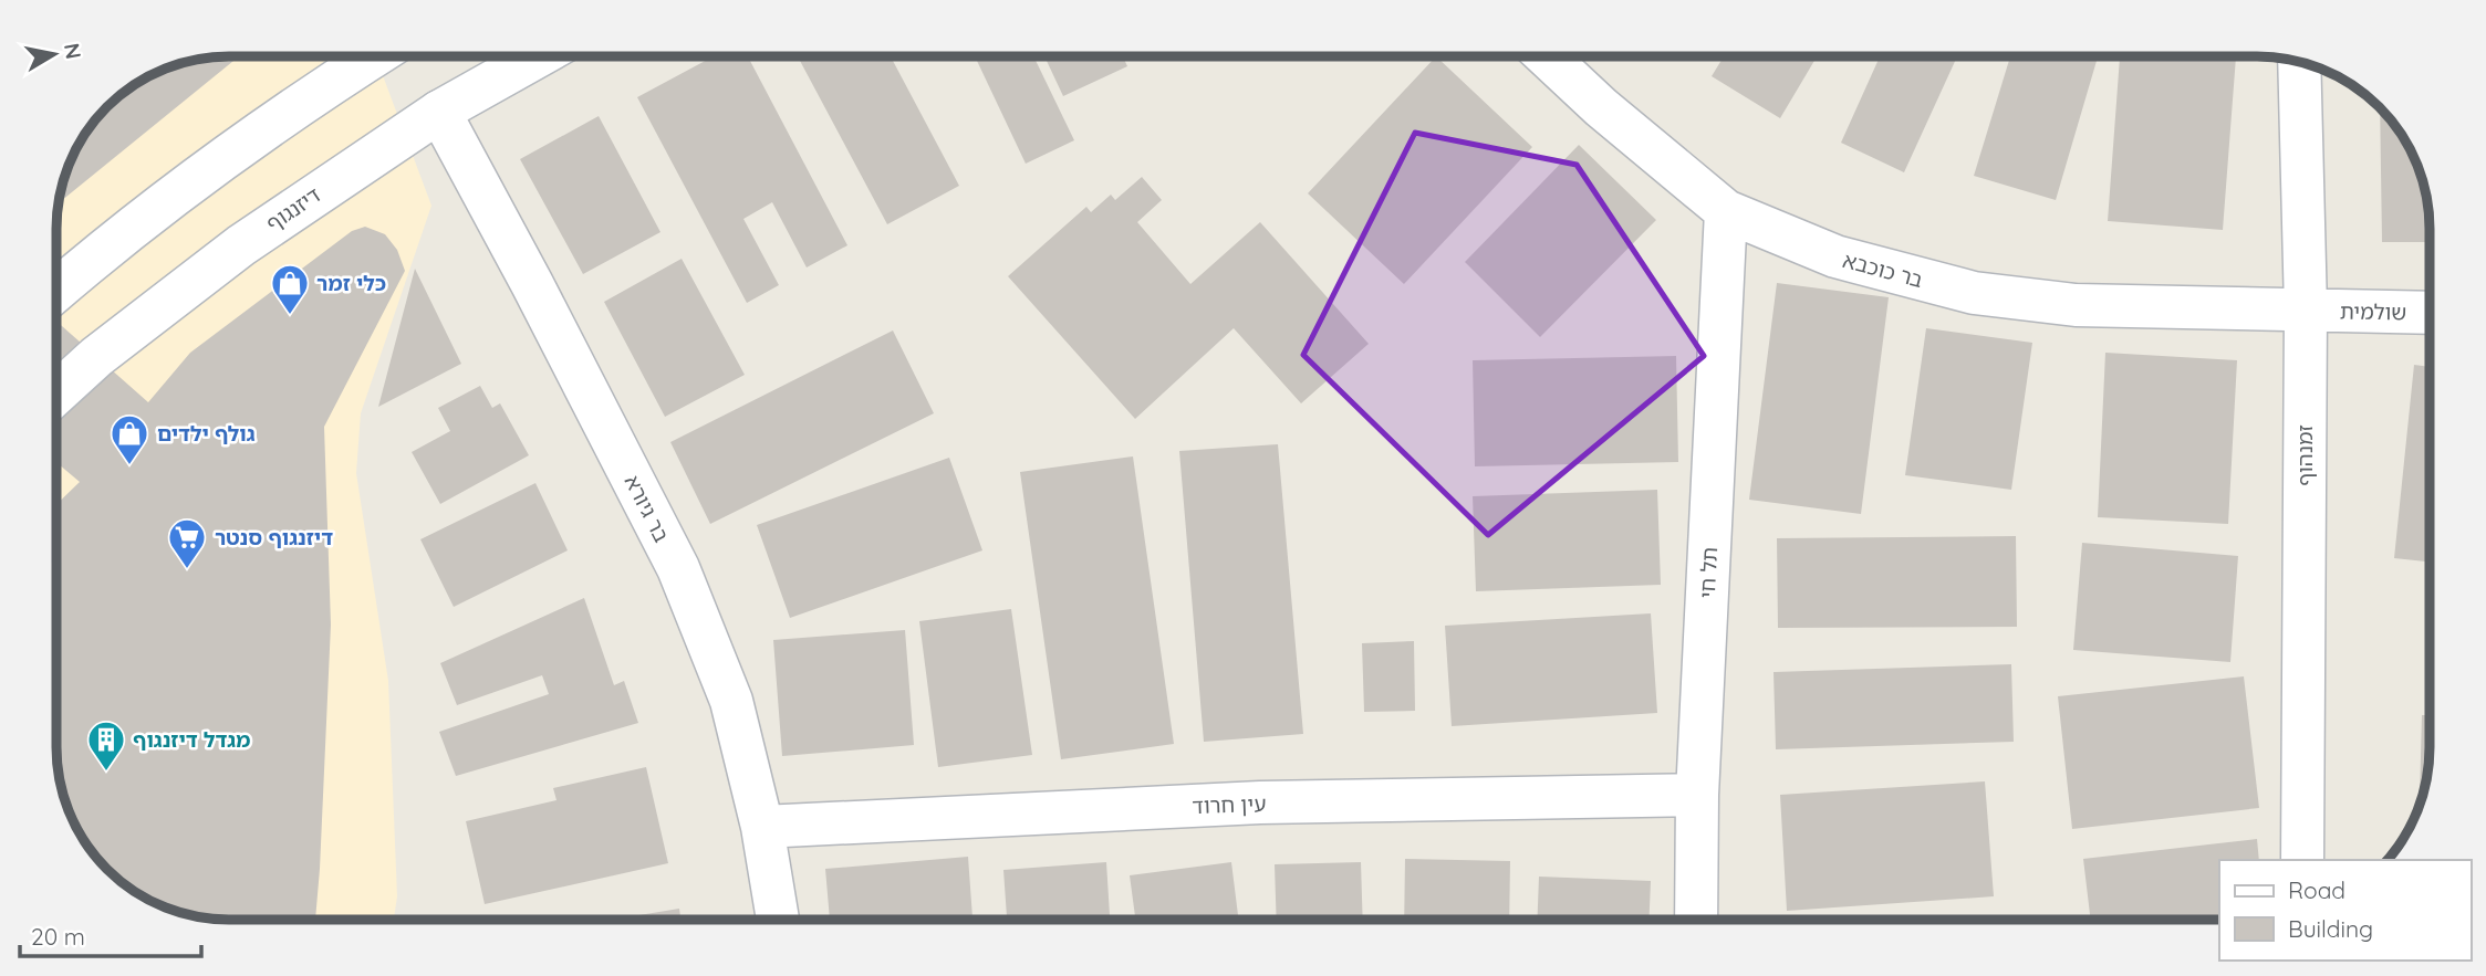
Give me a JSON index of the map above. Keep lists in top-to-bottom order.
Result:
{
  "streets": {
    "street": [
      "דיזנגוף",
      "בר כוכבא",
      "שולמית",
      "זמנהוף",
      "בר גיורא",
      "תל חי",
      "עין חרוד"
    ]
  },
  "crossings": [
    ["דיזנגוף", "בר גיורא"],
    ["בר כוכבא", "שולמית"],
    ["בר כוכבא", "זמנהוף"],
    ["בר כוכבא", "תל חי"],
    ["שולמית", "זמנהוף"],
    ["בר גיורא", "עין חרוד"],
    ["תל חי", "עין חרוד"]
  ],
  "places": {
    "shop": ["כלי זמר", "גולף ילדים"],
    "supermarket": ["דיזנגוף סנטר"],
    "building": ["מגדל דיזנגוף"]
  },
  "legend": ["Road", "Building"],
  "scale_bar": "20 m",
  "north": "right"
}
